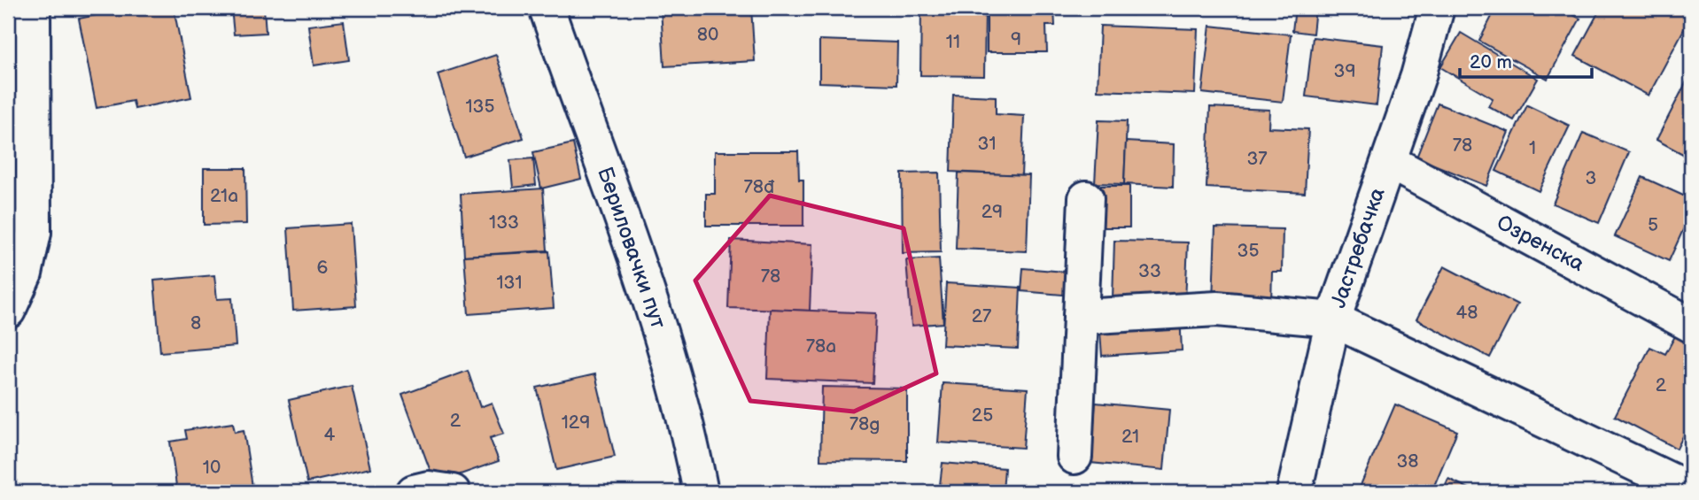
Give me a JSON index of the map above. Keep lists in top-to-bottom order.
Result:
{
  "streets": {
    "street": ["Озренска", "Бериловачки пут", "Јастребачка"]
  },
  "crossings": [
    ["Озренска", "Јастребачка"]
  ],
  "house_numbers": [
    "80",
    "9",
    "11",
    "39",
    "135",
    "31",
    "78",
    "1",
    "37",
    "3",
    "78đ",
    "21a",
    "29",
    "133",
    "5",
    "35",
    "6",
    "33",
    "78",
    "131",
    "48",
    "27",
    "8",
    "78a",
    "2",
    "25",
    "2",
    "129",
    "78g",
    "4",
    "21",
    "38",
    "10"
  ],
  "scale_bar": "20 m"
}
